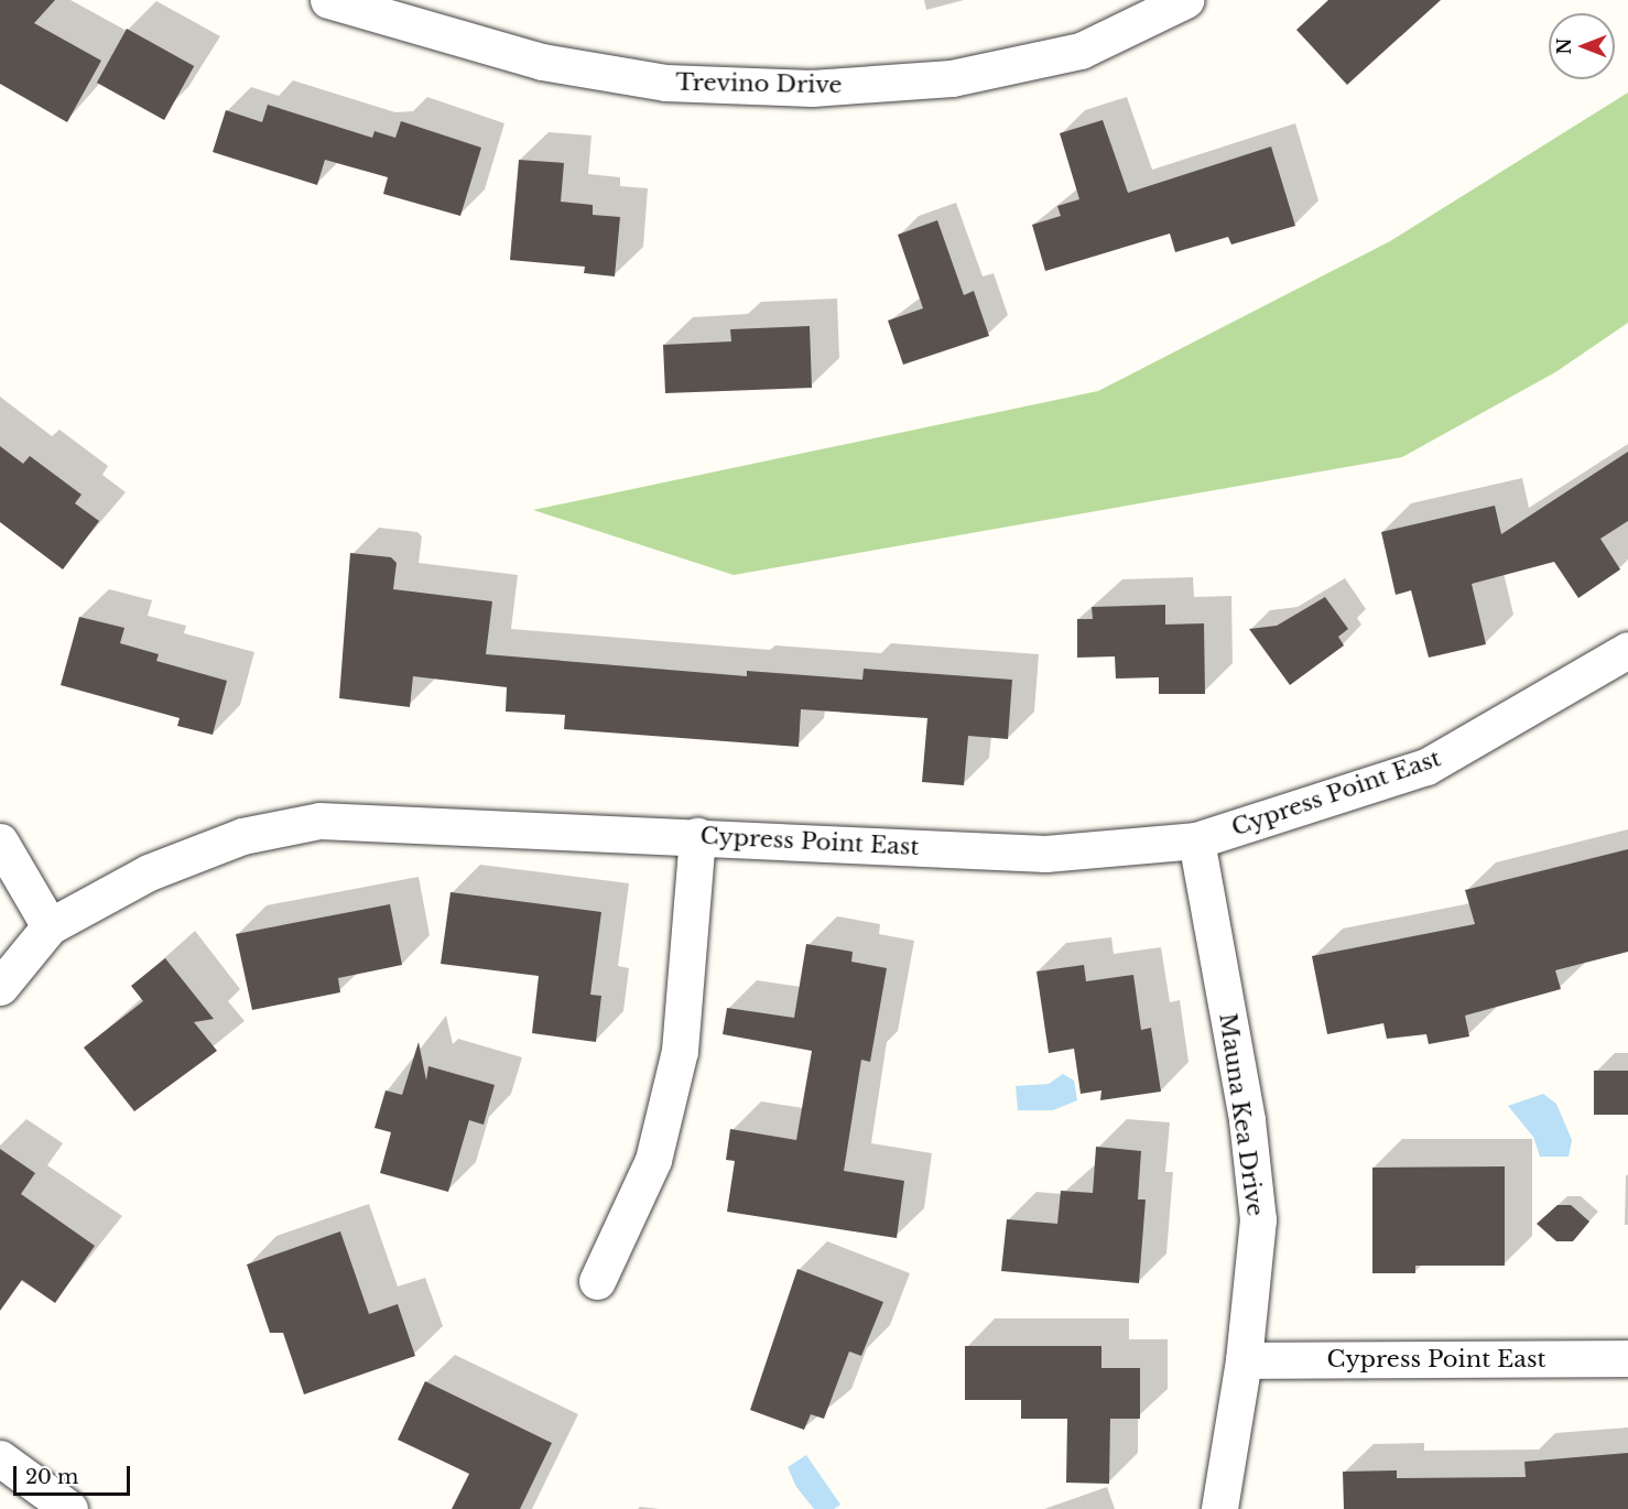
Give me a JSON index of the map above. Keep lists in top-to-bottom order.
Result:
{
  "streets": {
    "street": ["Trevino Drive", "Cypress Point East", "Mauna Kea Drive"]
  },
  "crossings": [
    ["Cypress Point East", "Mauna Kea Drive"]
  ],
  "scale_bar": "20 m",
  "north": "left"
}
